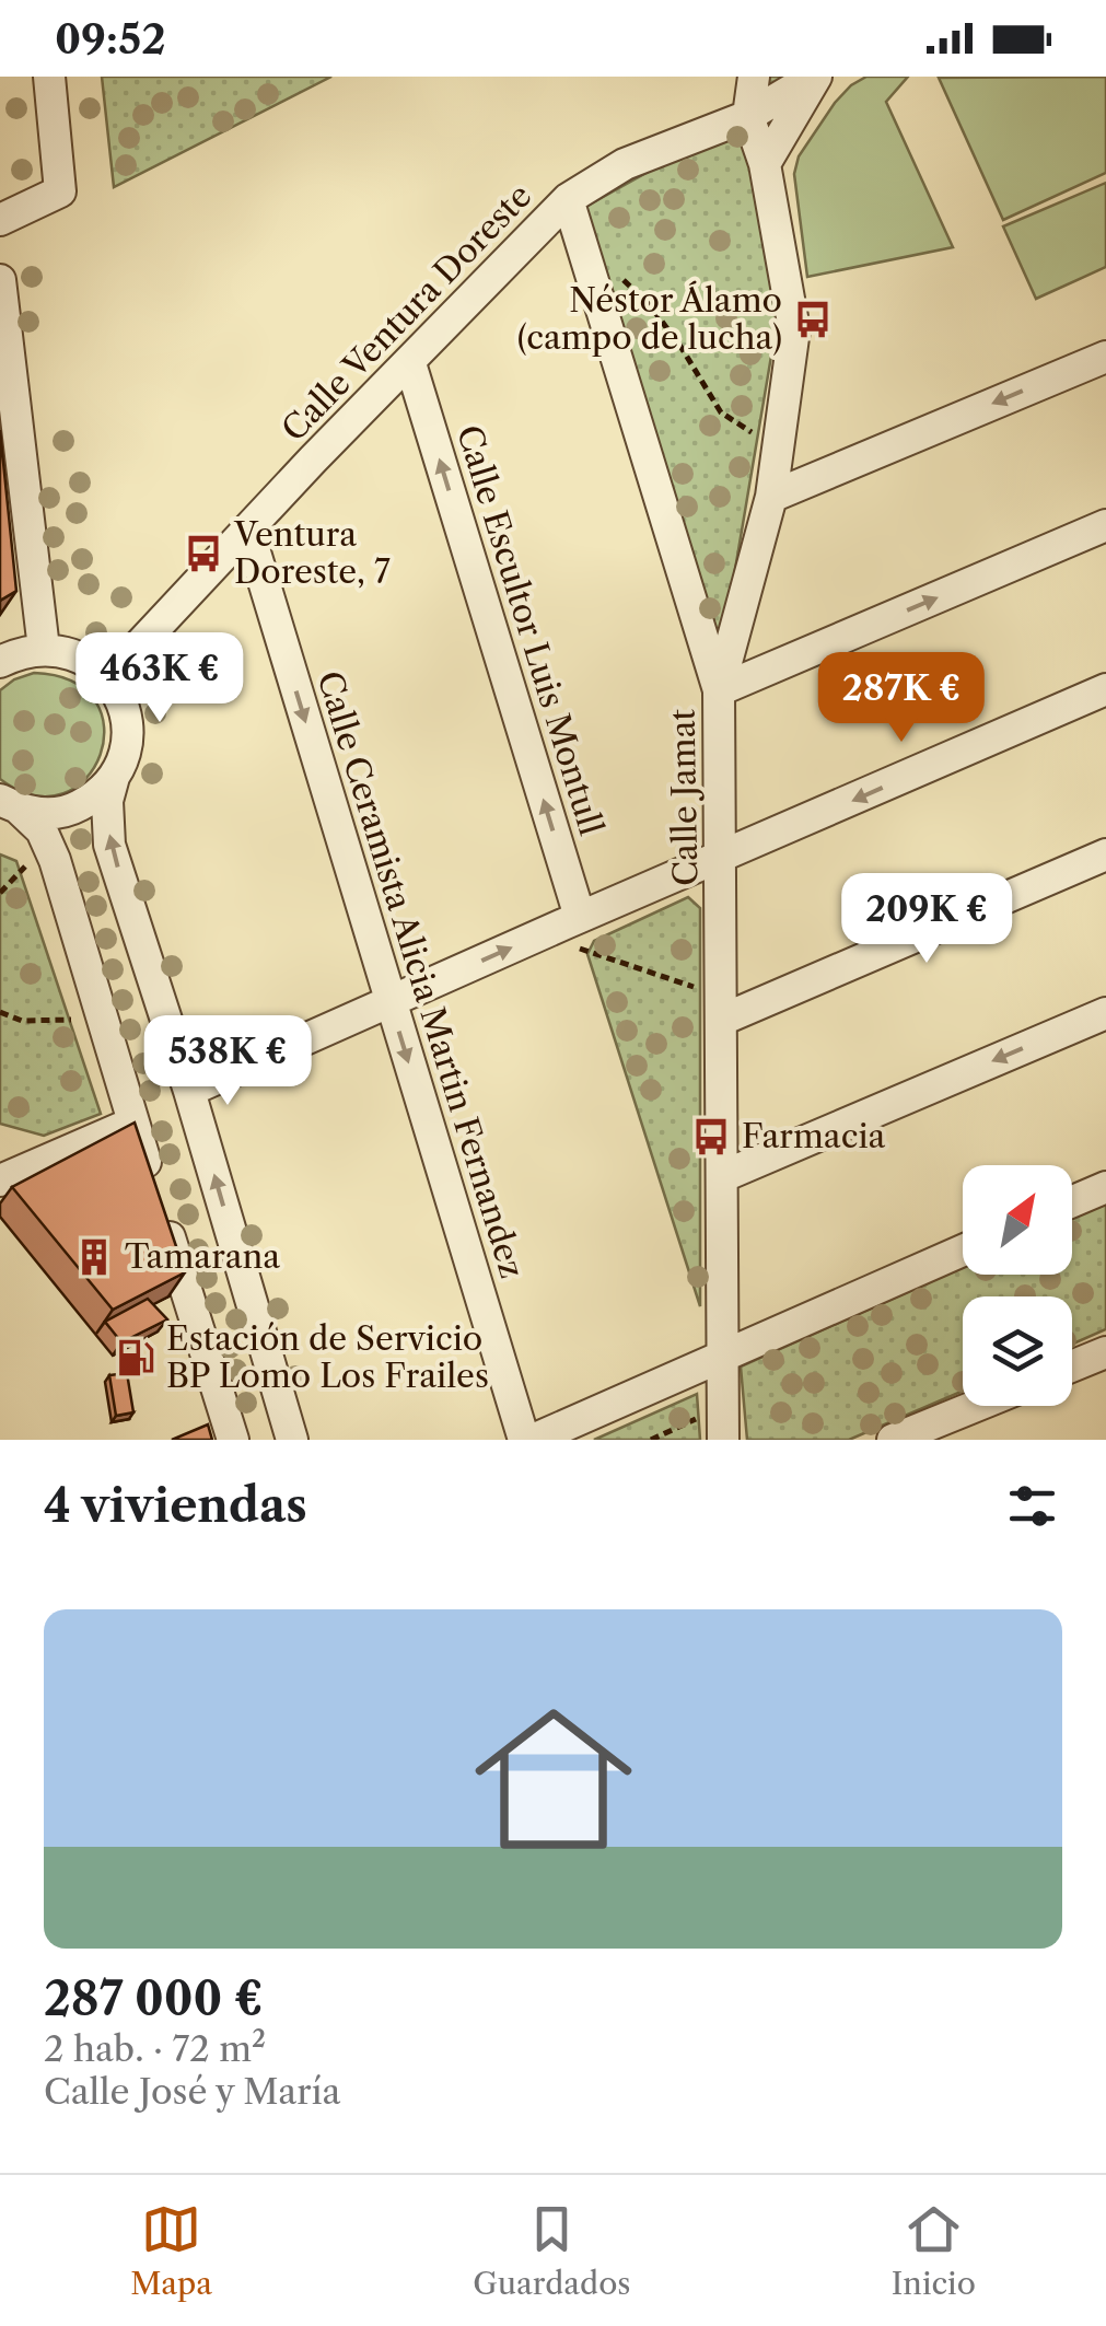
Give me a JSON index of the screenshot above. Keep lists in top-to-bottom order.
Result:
{
  "streets": {
    "street": [
      "Calle Ventura Doreste",
      "Calle Escultor Luis Montull",
      "Calle Jamat",
      "Calle Ceramista Alicia Martin Fernandez"
    ]
  },
  "crossings": [
    ["Calle Ventura Doreste", "Calle Escultor Luis Montull"],
    ["Calle Ventura Doreste", "Calle Jamat"],
    ["Calle Ventura Doreste", "Calle Ceramista Alicia Martin Fernandez"]
  ],
  "places": {
    "bus stop": ["Néstor Álamo (campo de lucha)", "Ventura Doreste, 7", "Farmacia"],
    "building": ["Tamarana"],
    "fuel station": ["Estación de Servicio BP Lomo Los Frailes"]
  },
  "north": "top right",
  "page": {
    "status": "09:52",
    "price": [
      "463K €",
      "287K €",
      "209K €",
      "538K €"
    ],
    "heading": "4 viviendas",
    "list": [
      {
        "name": "287 000 €",
        "note": "2 hab. · 72 m² · Calle José y María"
      }
    ],
    "tabs": ["Mapa", "Guardados", "Inicio"]
  }
}
